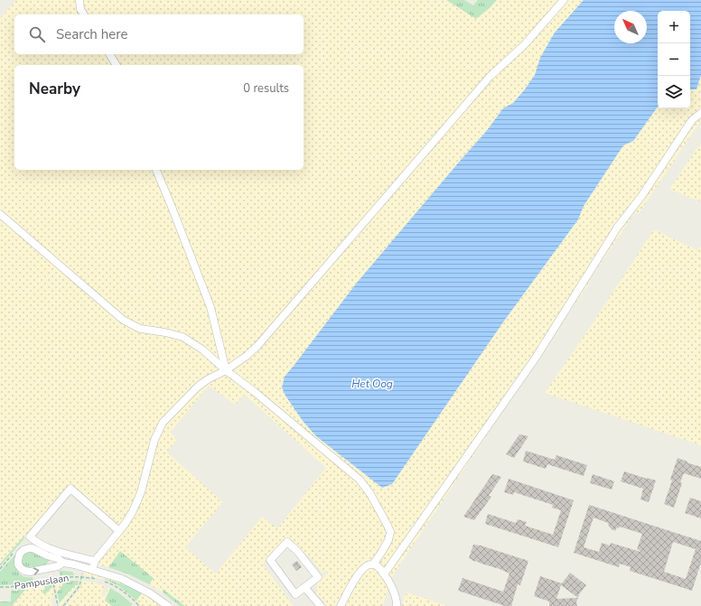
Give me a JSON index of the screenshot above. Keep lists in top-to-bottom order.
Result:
{
  "streets": {
    "street": ["Pampuslaan"]
  },
  "water": ["Het Oog"],
  "north": "top left",
  "page": {
    "map_buttons": ["+", "−"],
    "search": "Search here",
    "heading": ["Nearby", "0 results"]
  }
}
